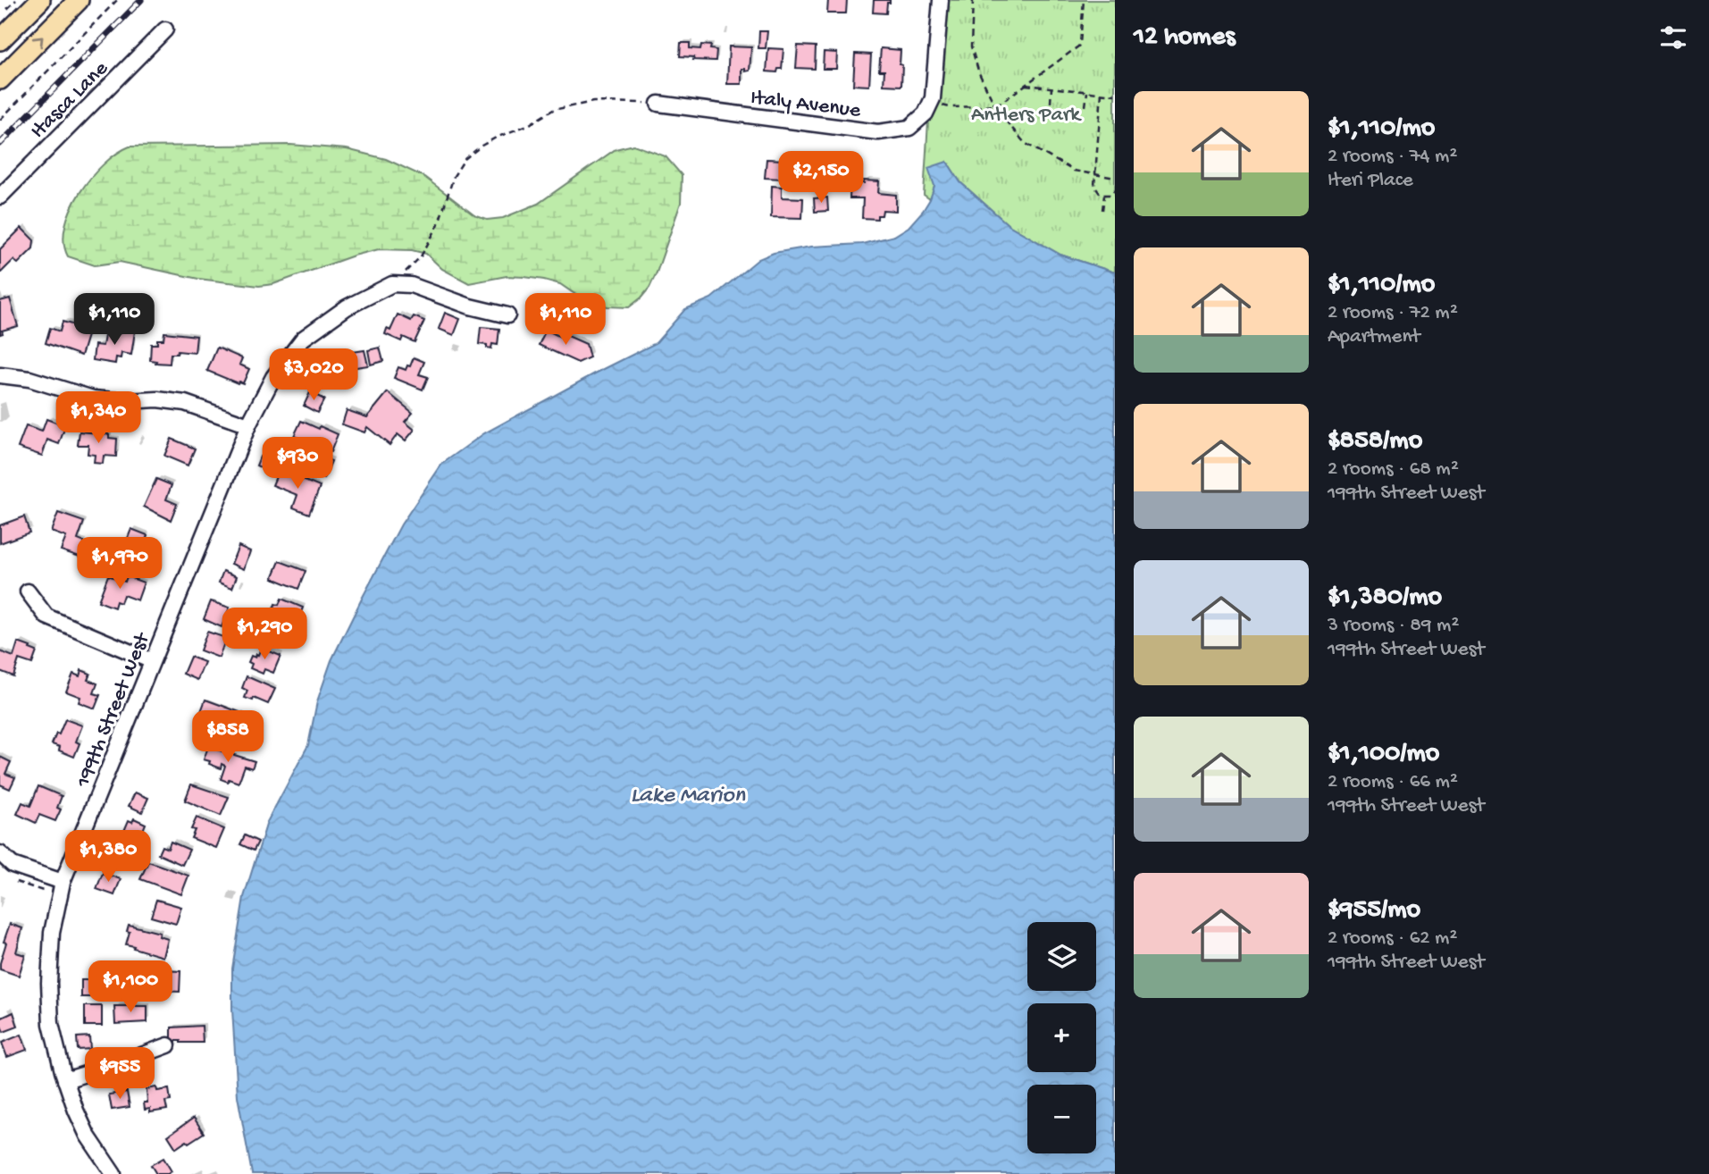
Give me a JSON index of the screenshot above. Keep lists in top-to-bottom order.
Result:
{
  "streets": {
    "street": ["Itasca Lane", "Italy Avenue", "199th Street West"]
  },
  "water": ["Lake Marion"],
  "parks": ["Antlers Park"],
  "page": {
    "heading": "12 homes",
    "list": [
      {
        "name": "$1,110/mo",
        "note": "2 rooms · 74 m² · Iteri Place"
      },
      {
        "name": "$1,110/mo",
        "note": "2 rooms · 72 m² · Apartment"
      },
      {
        "name": "$858/mo",
        "note": "2 rooms · 68 m² · 199th Street West"
      },
      {
        "name": "$1,380/mo",
        "note": "3 rooms · 89 m² · 199th Street West"
      },
      {
        "name": "$1,100/mo",
        "note": "2 rooms · 66 m² · 199th Street West"
      },
      {
        "name": "$955/mo",
        "note": "2 rooms · 62 m² · 199th Street West"
      }
    ],
    "price": [
      "$2,150",
      "$1,110",
      "$1,110",
      "$3,020",
      "$1,340",
      "$930",
      "$1,970",
      "$1,290",
      "$858",
      "$1,380",
      "$1,100",
      "$955"
    ],
    "map_buttons": ["+", "−"]
  }
}
